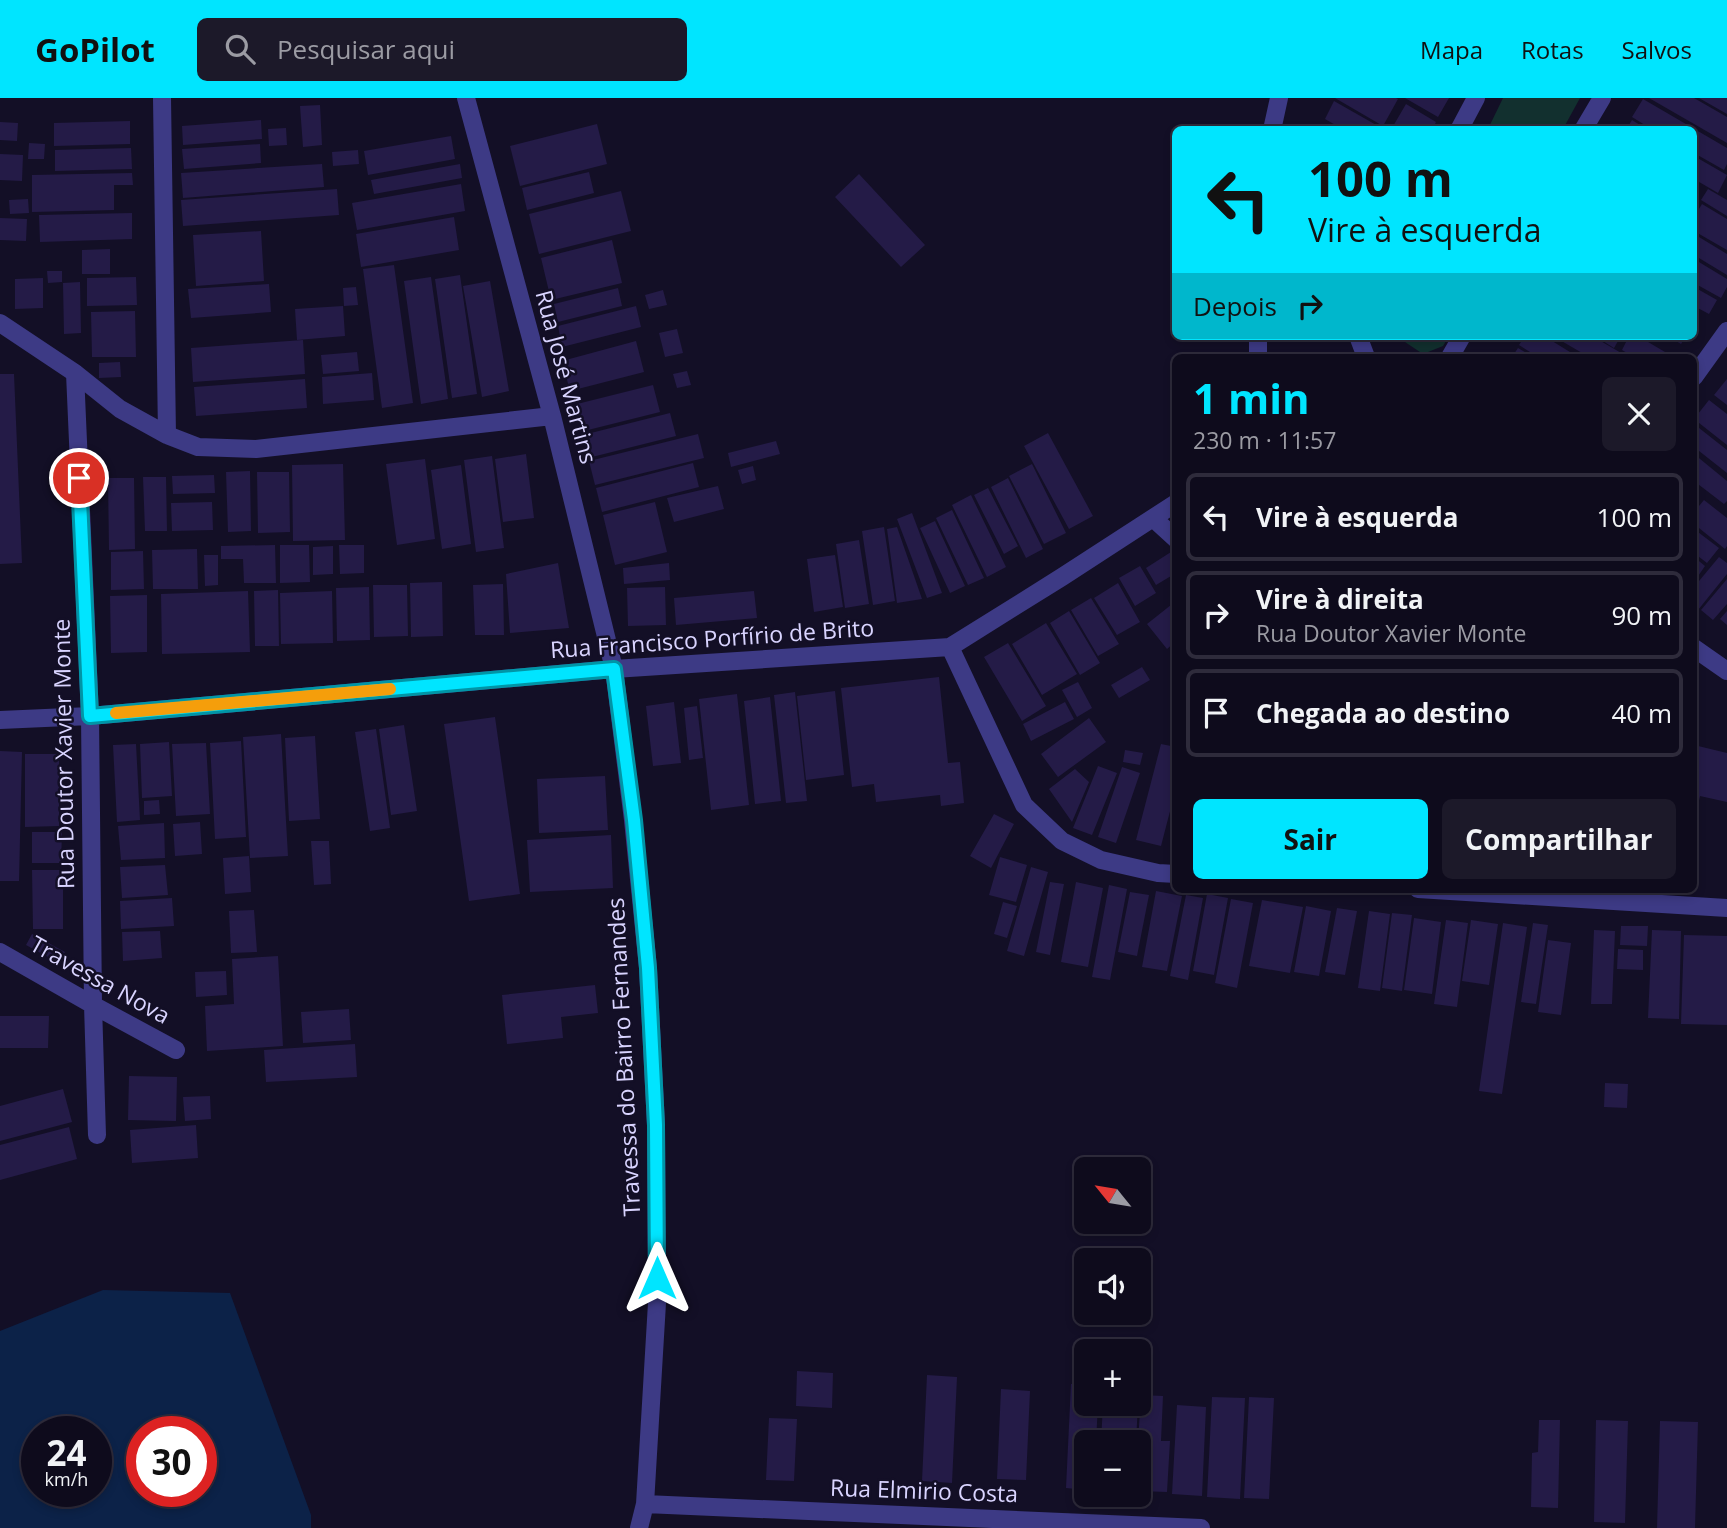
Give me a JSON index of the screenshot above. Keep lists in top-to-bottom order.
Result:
{
  "streets": {
    "street": [
      "Rua José Martins",
      "Rua Francisco Porfírio de Brito",
      "Rua Doutor Xavier Monte",
      "Travessa Nova",
      "Travessa do Bairro Fernandes",
      "Rua Elmirio Costa"
    ]
  },
  "crossings": [
    ["Rua José Martins", "Rua Francisco Porfírio de Brito"],
    ["Rua José Martins", "Travessa do Bairro Fernandes"],
    ["Rua Francisco Porfírio de Brito", "Rua Doutor Xavier Monte"],
    ["Rua Francisco Porfírio de Brito", "Travessa do Bairro Fernandes"],
    ["Rua Doutor Xavier Monte", "Travessa Nova"],
    ["Travessa do Bairro Fernandes", "Rua Elmirio Costa"]
  ],
  "north": "top left",
  "page": {
    "header": "GoPilot",
    "search": "Pesquisar aqui",
    "nav": ["Mapa", "Rotas", "Salvos"],
    "turn": ["100 m", "Vire à esquerda"],
    "then": "Depois",
    "heading": ["1 min", "230 m · 11:57"],
    "list": [
      {
        "name": "Vire à esquerda",
        "value": "100 m"
      },
      {
        "name": "Vire à direita",
        "note": "Rua Doutor Xavier Monte",
        "value": "90 m"
      },
      {
        "name": "Chegada ao destino",
        "value": "40 m"
      }
    ],
    "buttons": ["Sair", "Compartilhar"],
    "map_buttons": ["+", "−"],
    "speed": "24 km/h",
    "limit": "30"
  }
}
